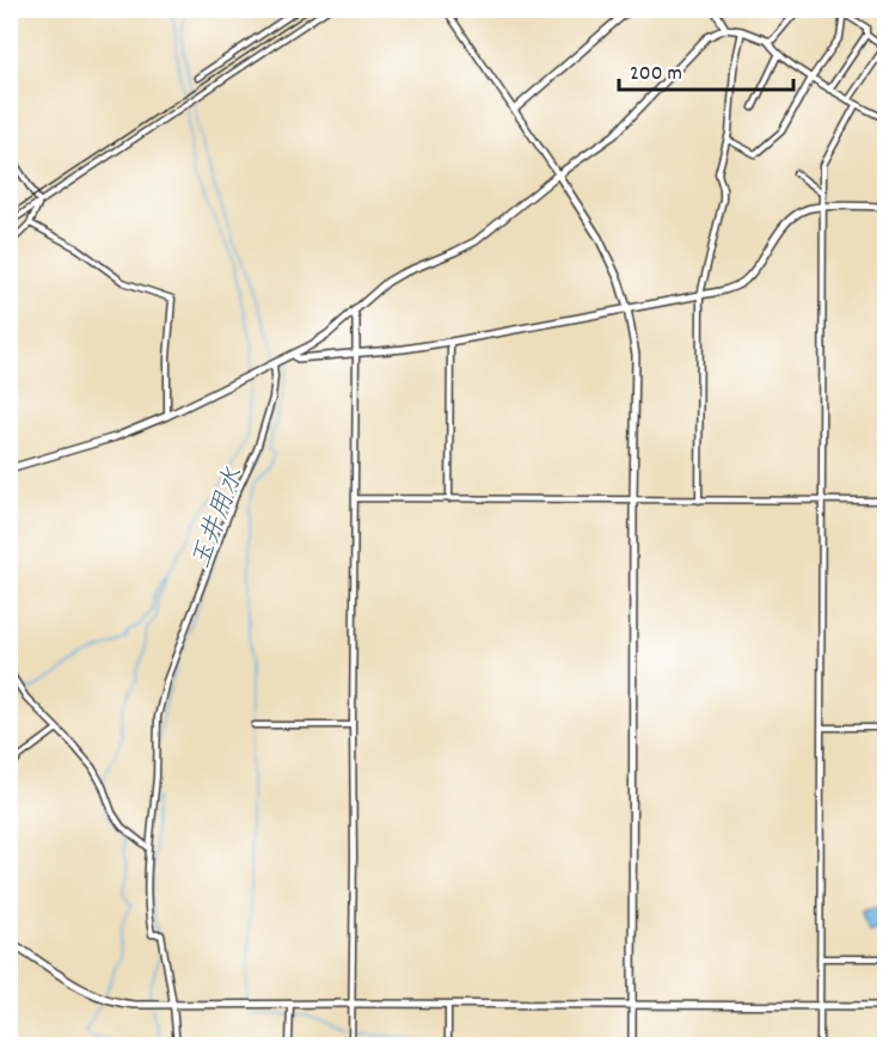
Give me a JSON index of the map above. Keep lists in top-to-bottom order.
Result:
{
  "water": ["玉井用水"],
  "scale_bar": "200 m"
}
